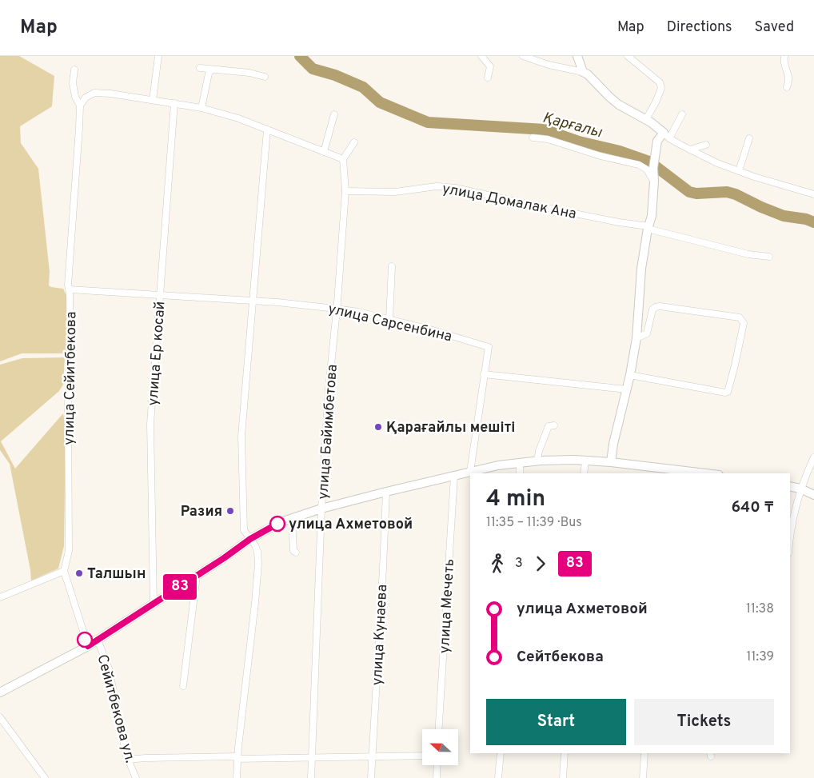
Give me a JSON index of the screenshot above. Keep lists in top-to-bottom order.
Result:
{
  "streets": {
    "street": [
      "улица Домалак Ана",
      "улица Сарсенбина",
      "улица Ер косай",
      "улица Сейитбекова",
      "улица Байимбетова",
      "улица Мечеть",
      "улица Кунаева",
      "Сейитбекова ул."
    ]
  },
  "crossings": [
    ["улица Домалак Ана", "улица Байимбетова"],
    ["улица Сарсенбина", "улица Ер косай"],
    ["улица Сарсенбина", "улица Сейитбекова"],
    ["улица Сарсенбина", "улица Байимбетова"]
  ],
  "water": ["Қарғалы"],
  "places": [
    "Қарағайлы мешіті",
    "Разия",
    "улица Ахметовой",
    "Талшын"
  ],
  "lines": ["bus line 83"],
  "north": "left",
  "page": {
    "header": "Map",
    "nav": ["Map", "Directions", "Saved"],
    "on_map": "83",
    "heading": ["4 min", "11:35 – 11:39 · Bus", "640 ₸"],
    "legs": ["3", "83"],
    "list": [
      {
        "name": "улица Ахметовой",
        "value": "11:38"
      },
      {
        "name": "Сейтбекова",
        "value": "11:39"
      }
    ],
    "buttons": ["Start", "Tickets"]
  }
}
